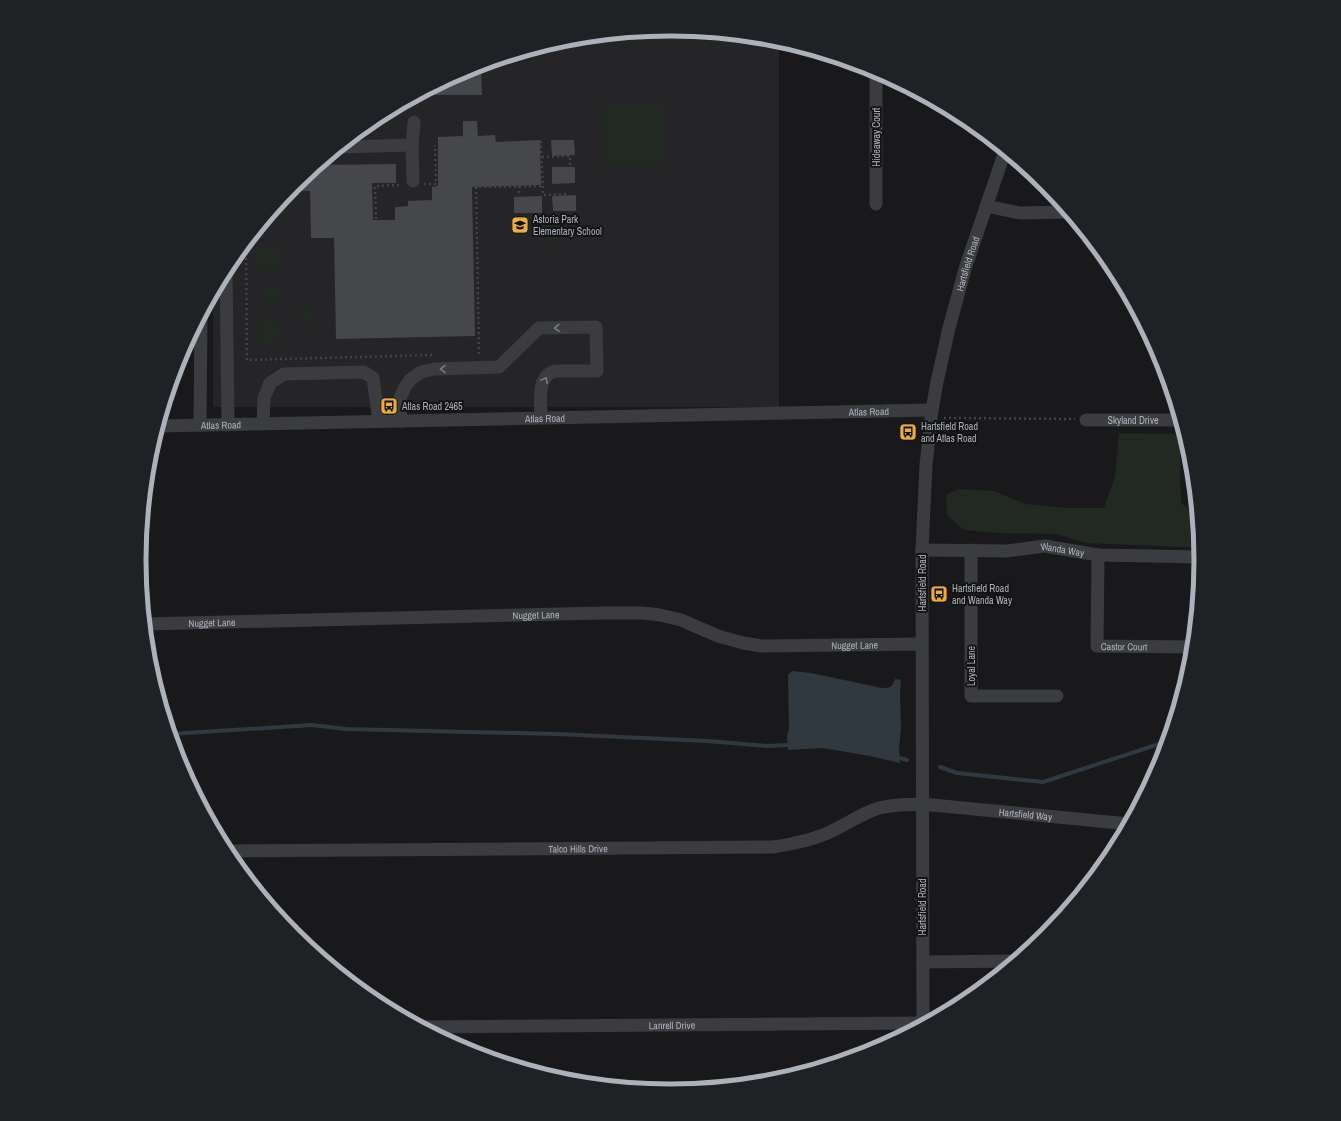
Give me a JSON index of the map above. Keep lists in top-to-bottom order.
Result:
{
  "streets": {
    "street": [
      "Hideaway Court",
      "Hartsfield Road",
      "Atlas Road",
      "Skyland Drive",
      "Wanda Way",
      "Nugget Lane",
      "Castor Court",
      "Loyal Lane",
      "Hartsfield Way",
      "Talco Hills Drive",
      "Lanrell Drive"
    ]
  },
  "crossings": [
    ["Hartsfield Road", "Atlas Road"],
    ["Hartsfield Road", "Wanda Way"],
    ["Hartsfield Road", "Nugget Lane"],
    ["Hartsfield Road", "Hartsfield Way"],
    ["Hartsfield Road", "Talco Hills Drive"],
    ["Wanda Way", "Castor Court"],
    ["Wanda Way", "Loyal Lane"],
    ["Hartsfield Way", "Talco Hills Drive"]
  ],
  "places": {
    "school or university": ["Astoria Park Elementary School"],
    "bus stop": ["Atlas Road 2465", "Hartsfield Road and Atlas Road", "Hartsfield Road and Wanda Way"]
  }
}
